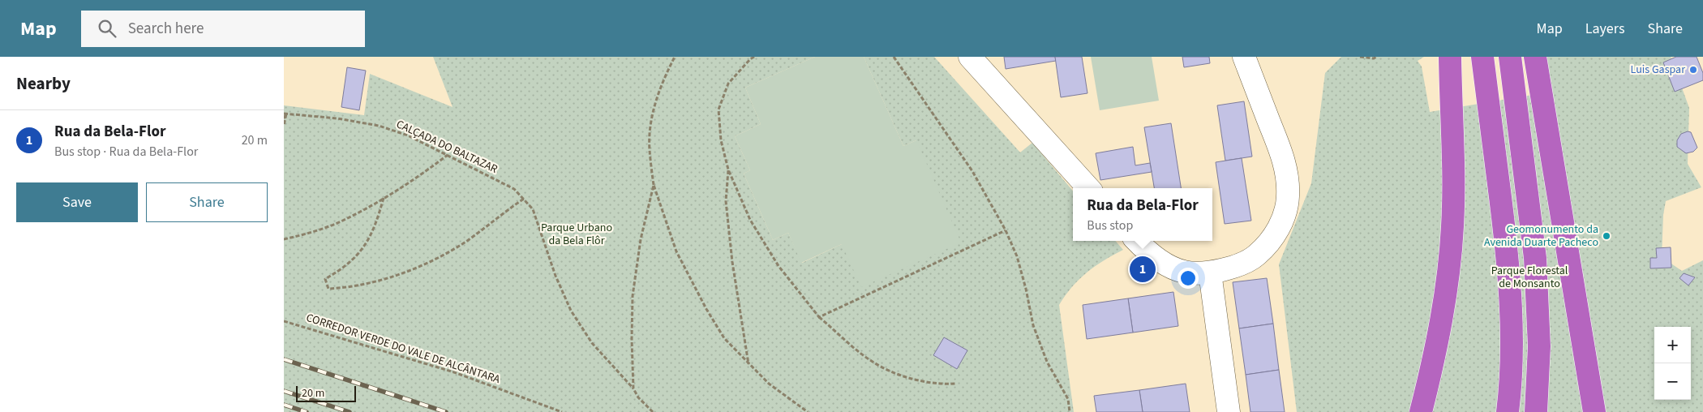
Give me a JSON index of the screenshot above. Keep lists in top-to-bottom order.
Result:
{
  "streets": {
    "path": ["CALÇADA DO BALTAZAR", "CORREDOR VERDE DO VALE DE ALCÂNTARA"]
  },
  "parks": ["Parque Urbano da Bela Flôr", "Parque Florestal de Monsanto"],
  "places": ["Luis Gaspar", "Geomonumento da Avenida Duarte Pacheco"],
  "scale_bar": "20 m",
  "page": {
    "header": "Map",
    "search": "Search here",
    "nav": ["Map", "Layers", "Share"],
    "heading": "Nearby",
    "list": [
      {
        "mark": "1",
        "name": "Rua da Bela-Flor",
        "note": "Bus stop · Rua da Bela-Flor",
        "value": "20 m"
      }
    ],
    "buttons": ["Save", "Share"],
    "popup": ["Rua da Bela-Flor", "Bus stop"],
    "pins": "1",
    "map_buttons": ["+", "−"],
    "scale": "20 m"
  }
}
